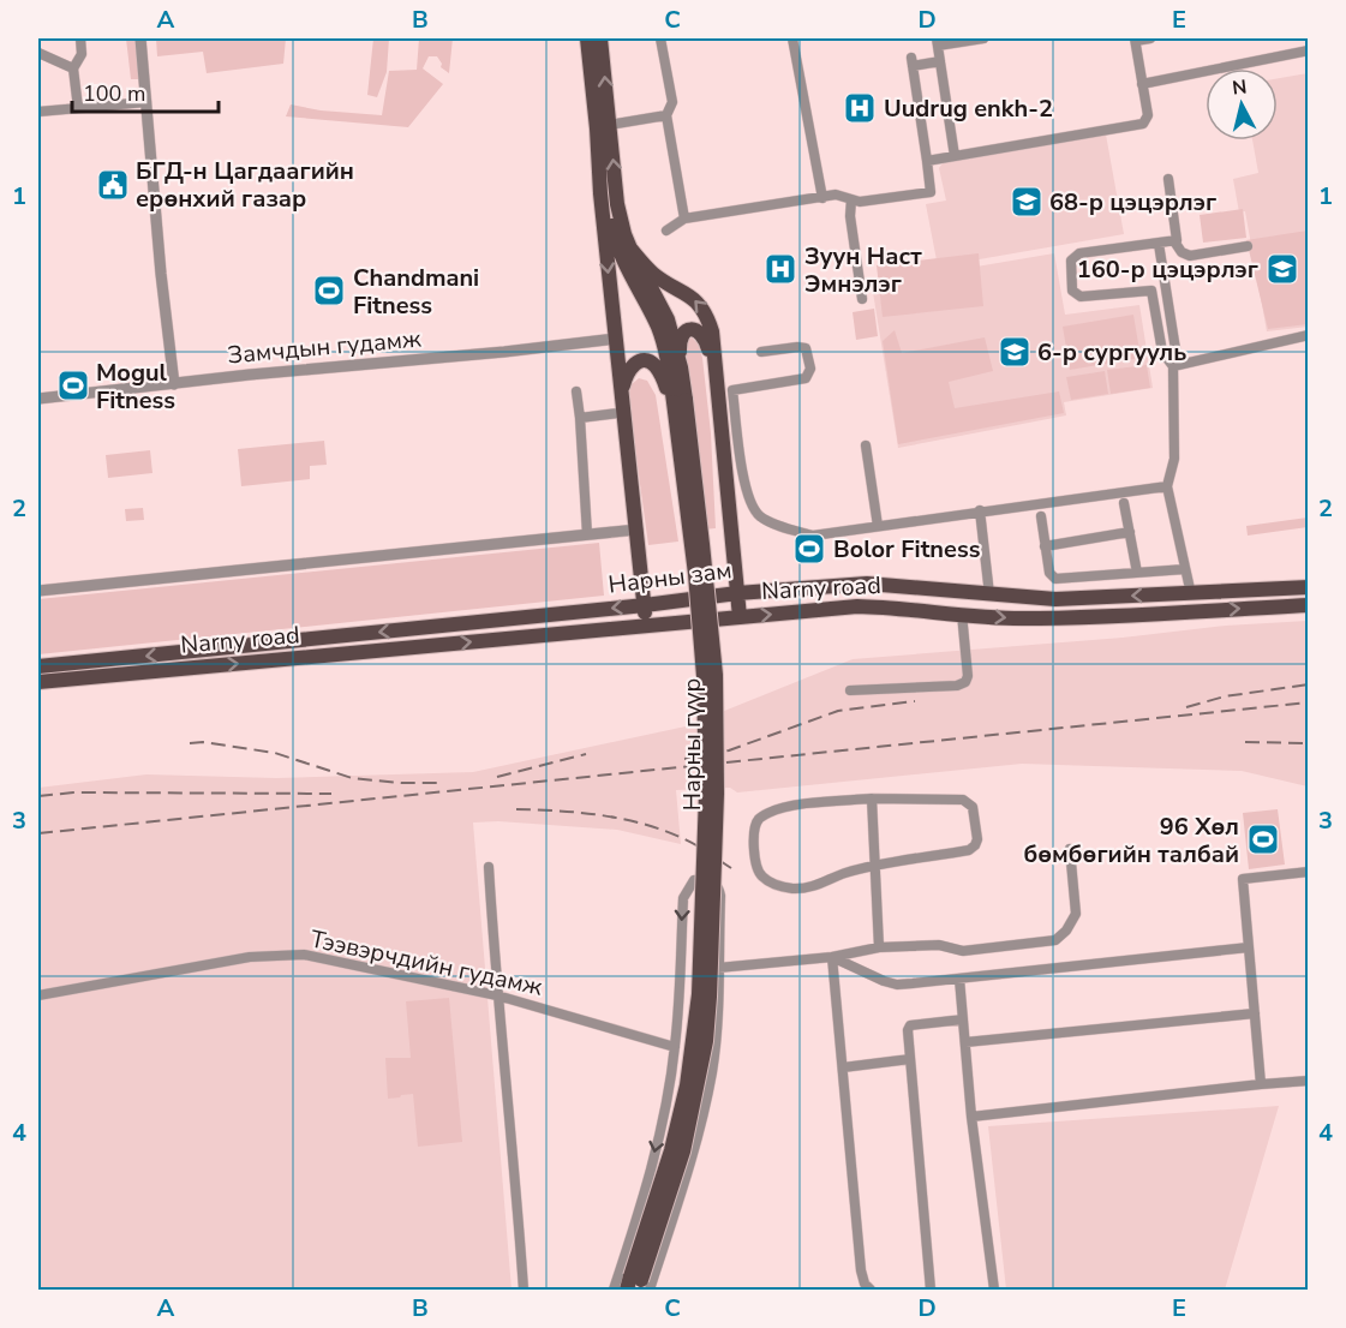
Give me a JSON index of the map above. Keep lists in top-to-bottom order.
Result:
{
  "streets": {
    "main road": ["Нарны зам", "Narny road", "Нарны гүүр"],
    "street": ["Замчдын гудамж", "Тээвэрчдийн гудамж"]
  },
  "one_way": ["Нарны зам", "Narny road"],
  "places": {
    "hospital": ["Uudrug enkh-2", "Зуун Наст Эмнэлэг"],
    "public building": ["БГД-н Цагдаагийн ерөнхий газар"],
    "school or university": ["68-р цэцэрлэг", "160-р цэцэрлэг", "6-р сургууль"],
    "sports": [
      "Chandmani Fitness",
      "Mogul Fitness",
      "Bolor Fitness",
      "96 Хөл бөмбөгийн талбай"
    ]
  },
  "scale_bar": "100 m",
  "north": "top",
  "grid": {
    "columns": [
      "A",
      "B",
      "C",
      "D",
      "E"
    ],
    "rows": [
      "1",
      "2",
      "3",
      "4"
    ]
  }
}
